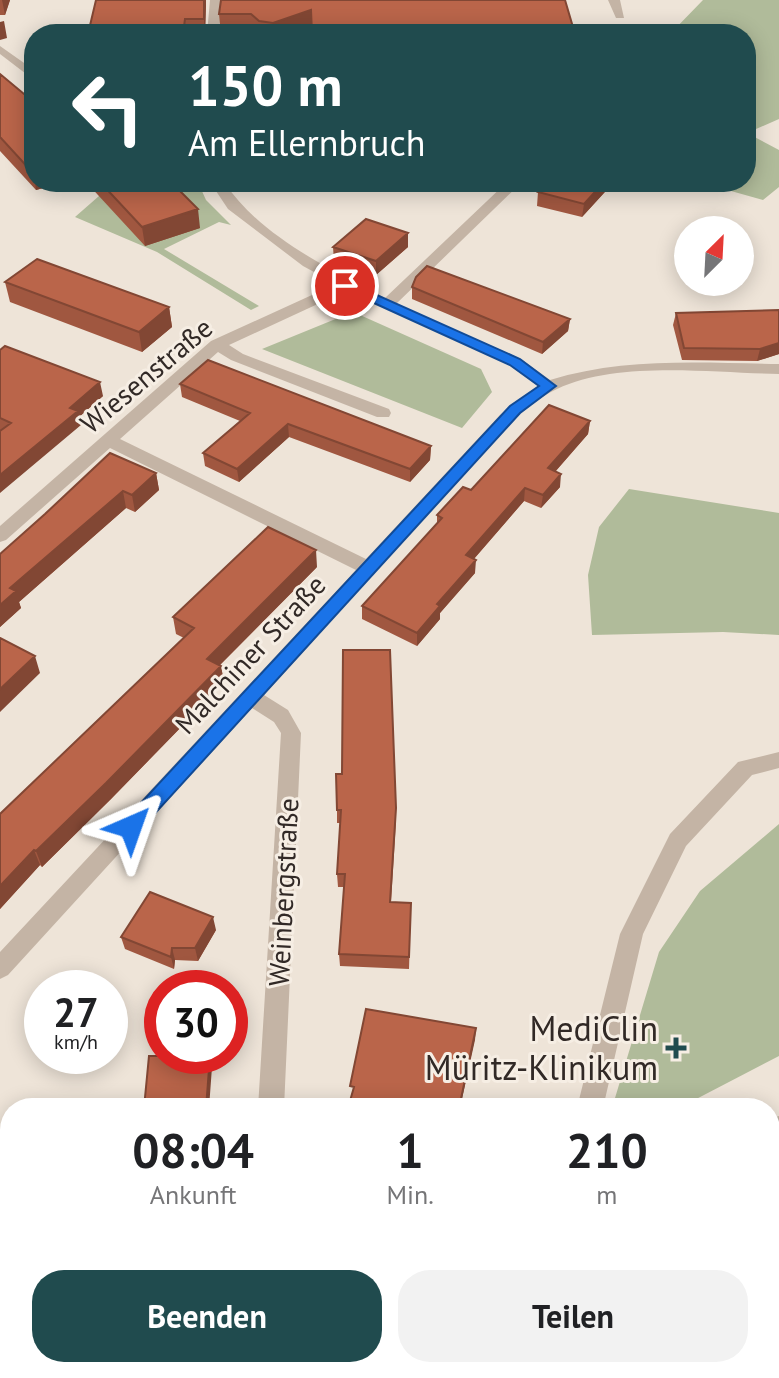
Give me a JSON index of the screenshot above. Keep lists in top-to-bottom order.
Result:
{
  "streets": {
    "street": ["Wiesenstraße", "Malchiner Straße", "Weinbergstraße"]
  },
  "crossings": [
    ["Malchiner Straße", "Weinbergstraße"]
  ],
  "places": {
    "health": ["MediClin Müritz-Klinikum"]
  },
  "north": "top right",
  "page": {
    "turn": ["150 m", "Am Ellernbruch"],
    "speed": "27 km/h",
    "limit": "30",
    "eta": [
      "08:04",
      "Ankunft",
      "1",
      "Min.",
      "210",
      "m"
    ],
    "buttons": ["Beenden", "Teilen"]
  }
}
